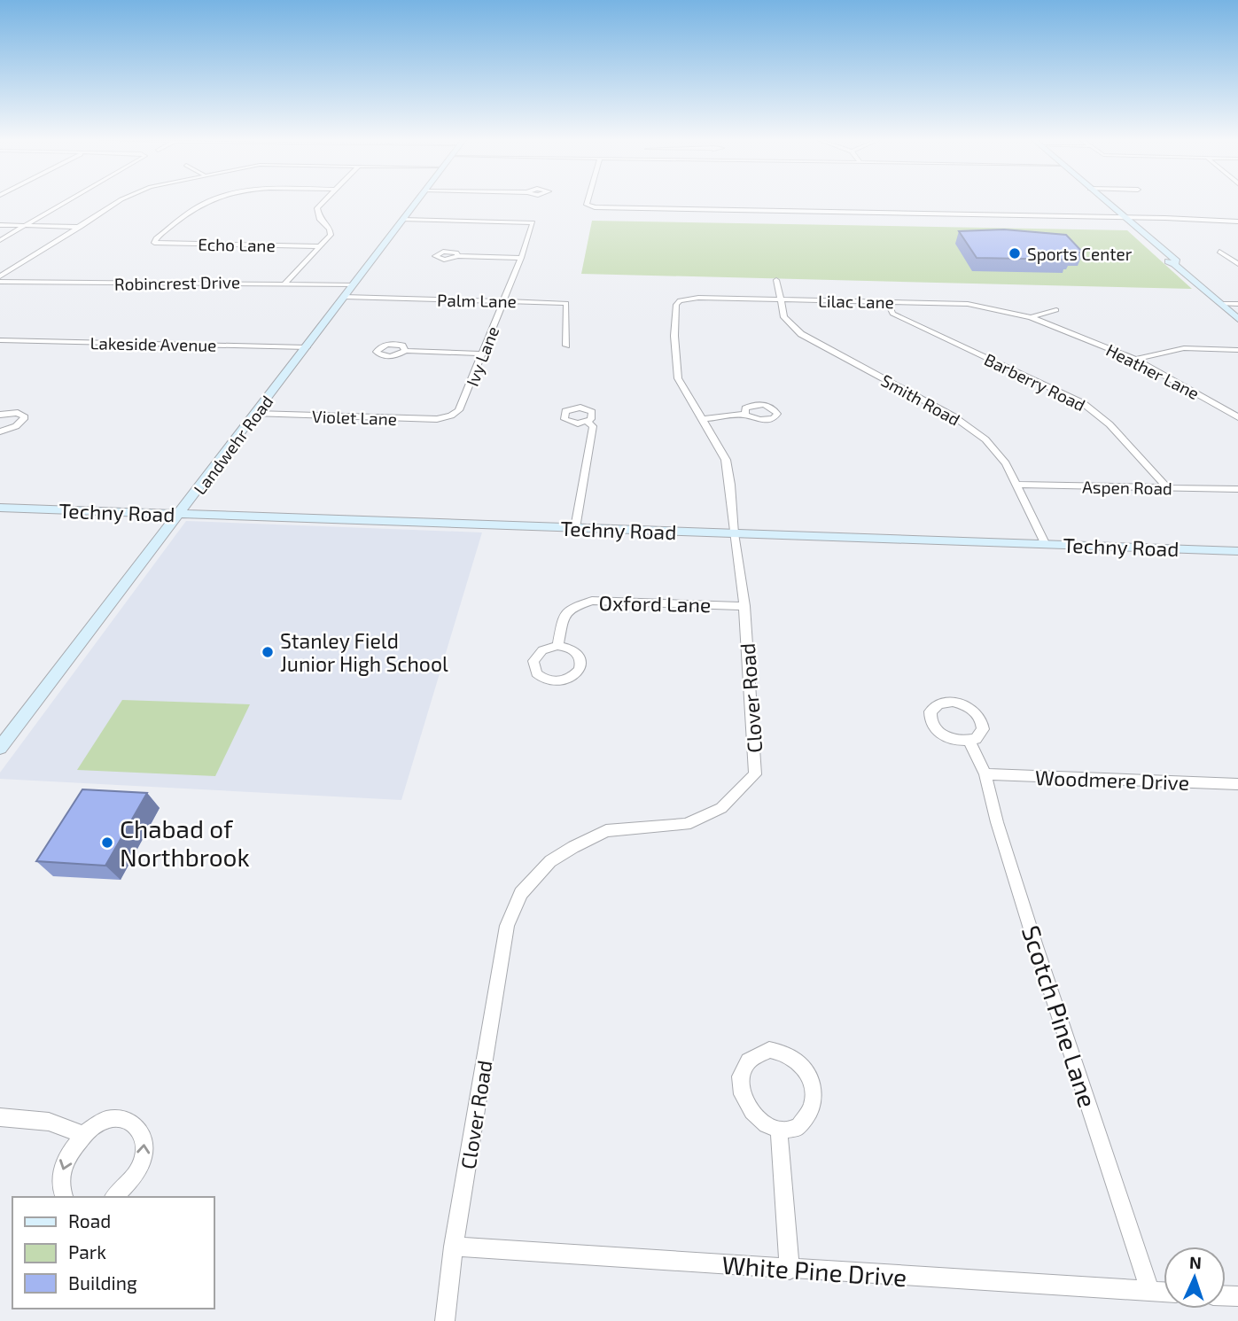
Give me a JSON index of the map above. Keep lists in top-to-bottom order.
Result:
{
  "streets": {
    "main road": ["Landwehr Road", "Techny Road"],
    "street": [
      "Echo Lane",
      "Robincrest Drive",
      "Palm Lane",
      "Lilac Lane",
      "Lakeside Avenue",
      "Ivy Lane",
      "Heather Lane",
      "Barberry Road",
      "Smith Road",
      "Violet Lane",
      "Aspen Road",
      "Oxford Lane",
      "Clover Road",
      "Woodmere Drive",
      "Scotch Pine Lane",
      "White Pine Drive"
    ]
  },
  "crossings": [
    ["Robincrest Drive", "Landwehr Road"],
    ["Palm Lane", "Ivy Lane"],
    ["Palm Lane", "Landwehr Road"],
    ["Lilac Lane", "Heather Lane"],
    ["Lilac Lane", "Barberry Road"],
    ["Lilac Lane", "Smith Road"],
    ["Lilac Lane", "Clover Road"],
    ["Lakeside Avenue", "Landwehr Road"],
    ["Ivy Lane", "Violet Lane"],
    ["Ivy Lane", "Landwehr Road"],
    ["Barberry Road", "Aspen Road"],
    ["Smith Road", "Aspen Road"],
    ["Smith Road", "Techny Road"],
    ["Violet Lane", "Landwehr Road"],
    ["Landwehr Road", "Techny Road"],
    ["Techny Road", "Clover Road"],
    ["Oxford Lane", "Clover Road"],
    ["Clover Road", "White Pine Drive"],
    ["Woodmere Drive", "Scotch Pine Lane"],
    ["Scotch Pine Lane", "White Pine Drive"]
  ],
  "places": ["Sports Center", "Stanley Field Junior High School", "Chabad of Northbrook"],
  "legend": ["Road", "Park", "Building"],
  "north": "top"
}
